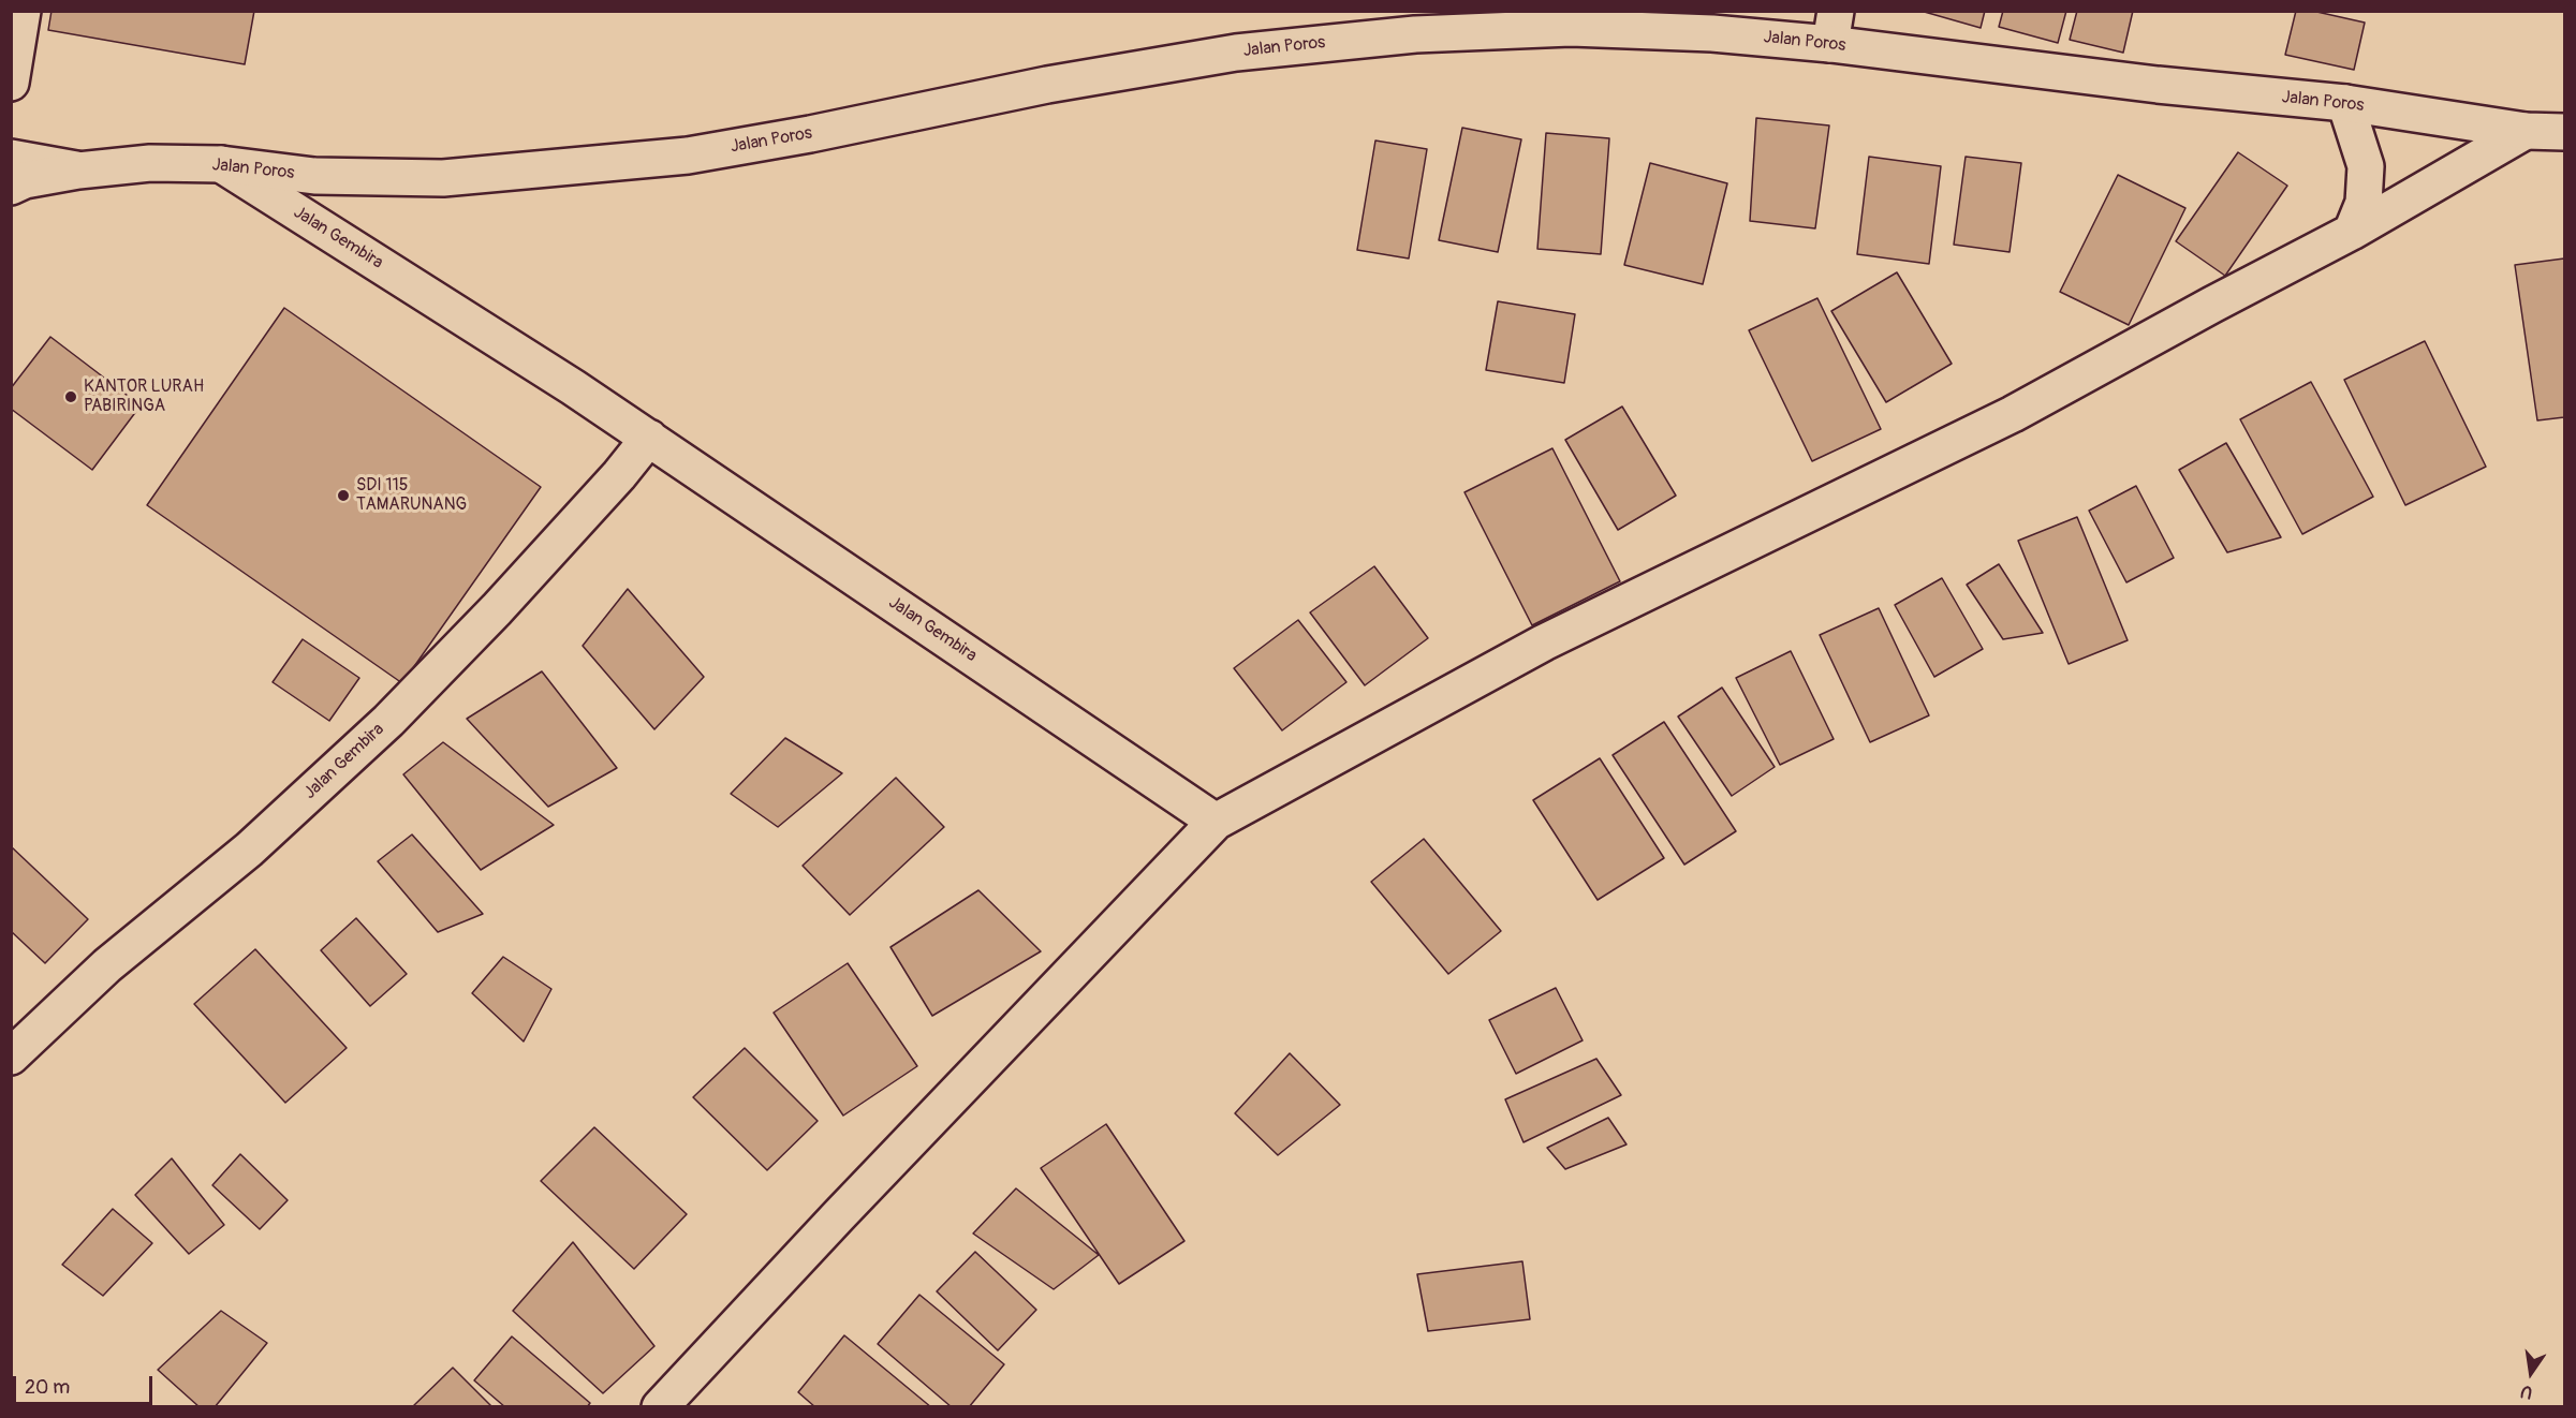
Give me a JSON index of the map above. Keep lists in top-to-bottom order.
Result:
{
  "streets": {
    "street": ["Jalan Poros", "Jalan Gembira"]
  },
  "crossings": [
    ["Jalan Poros", "Jalan Gembira"]
  ],
  "places": ["KANTOR LURAH PABIRINGA", "SDI 115 TAMARUNANG"],
  "scale_bar": "20 m",
  "north": "bottom"
}
